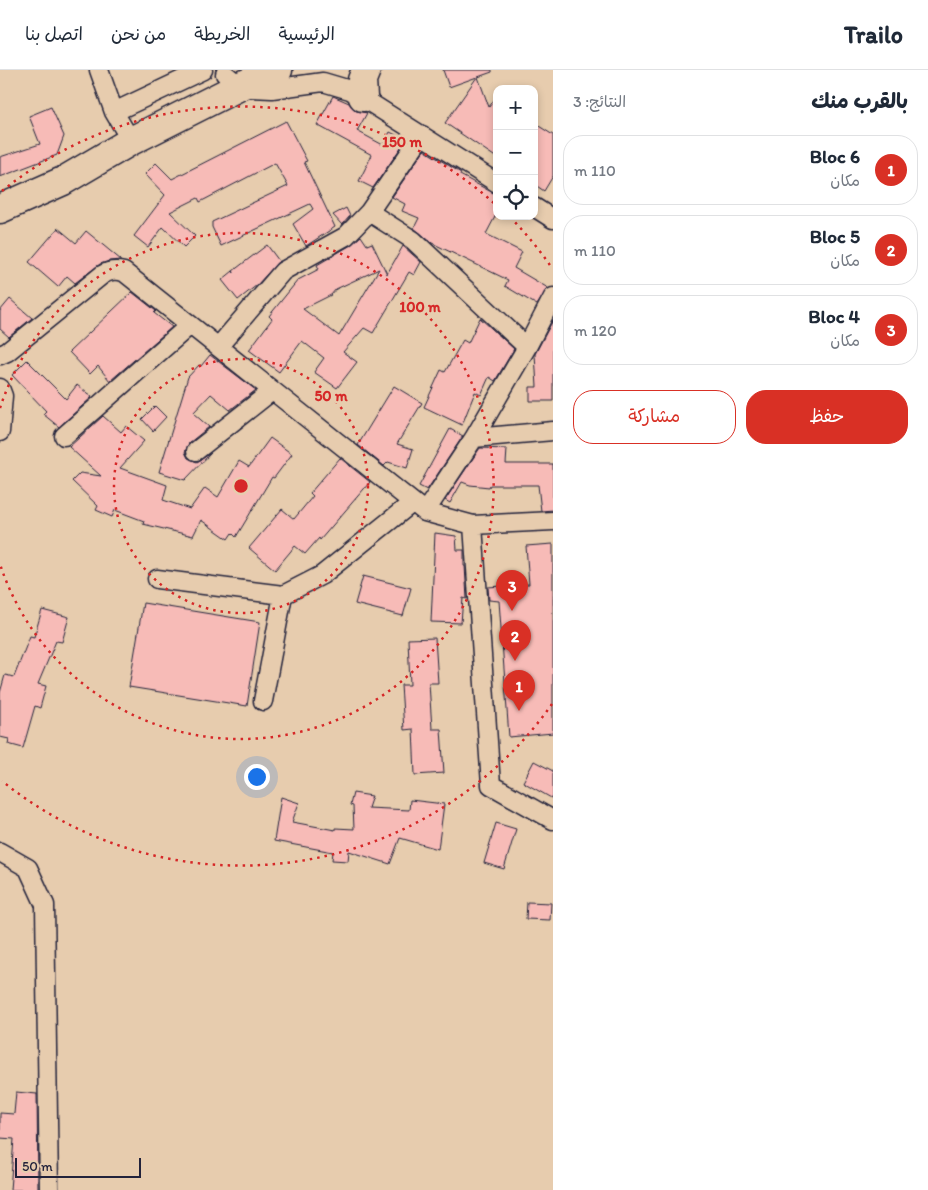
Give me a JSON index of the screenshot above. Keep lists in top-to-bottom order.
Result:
{
  "scale_bar": "50 m",
  "page": {
    "header": "Trailo",
    "nav": [
      "الرئيسية",
      "الخريطة",
      "من نحن",
      "اتصل بنا"
    ],
    "heading": ["بالقرب منك", "النتائج: 3"],
    "map_buttons": ["+", "−"],
    "list": [
      {
        "mark": "1",
        "name": "Bloc 6",
        "note": "مكان",
        "value": "110 m"
      },
      {
        "mark": "2",
        "name": "Bloc 5",
        "note": "مكان",
        "value": "110 m"
      },
      {
        "mark": "3",
        "name": "Bloc 4",
        "note": "مكان",
        "value": "120 m"
      }
    ],
    "buttons": ["حفظ", "مشاركة"],
    "pins": ["3", "2", "1"],
    "scale": "50 m"
  },
  "rings": ["150 m", "100 m", "50 m"]
}
